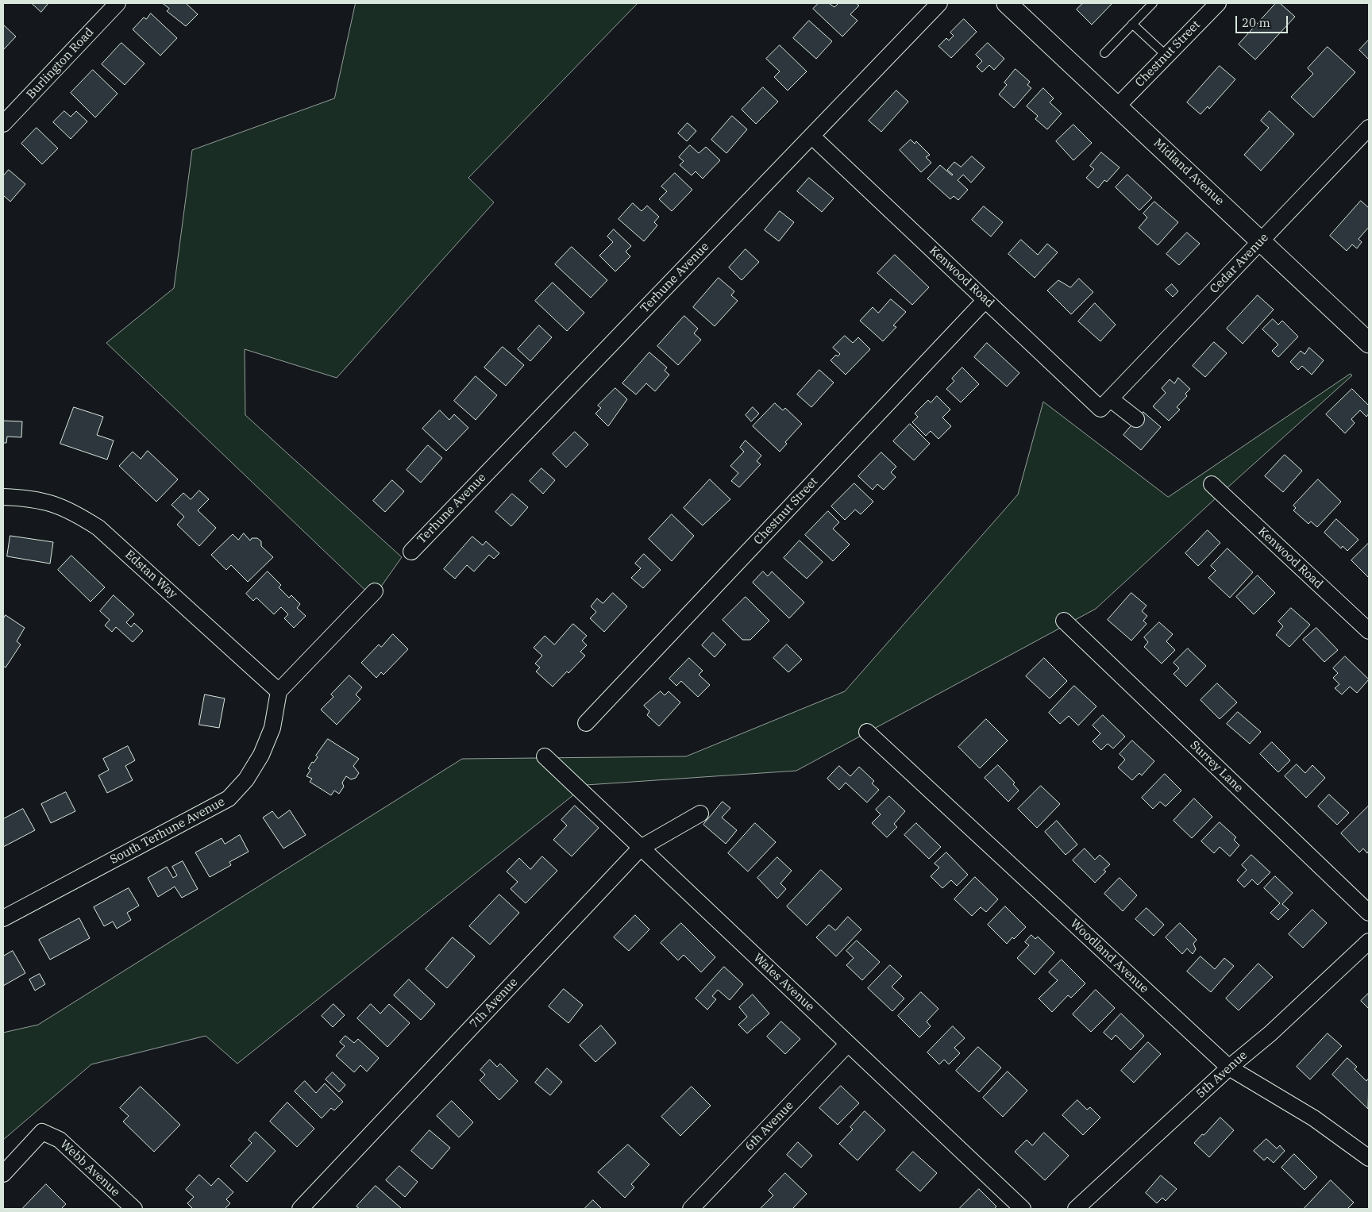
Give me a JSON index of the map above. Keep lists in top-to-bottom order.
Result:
{
  "streets": {
    "street": [
      "Chestnut Street",
      "Burlington Road",
      "Midland Avenue",
      "Cedar Avenue",
      "Kenwood Road",
      "Terhune Avenue",
      "Edstan Way",
      "Surrey Lane",
      "South Terhune Avenue",
      "Woodland Avenue",
      "Wales Avenue",
      "7th Avenue",
      "5th Avenue",
      "6th Avenue",
      "Webb Avenue"
    ]
  },
  "crossings": [
    ["Chestnut Street", "Midland Avenue"],
    ["Chestnut Street", "Kenwood Road"],
    ["Midland Avenue", "Cedar Avenue"],
    ["Cedar Avenue", "Kenwood Road"],
    ["Kenwood Road", "Terhune Avenue"],
    ["Edstan Way", "South Terhune Avenue"],
    ["Woodland Avenue", "5th Avenue"],
    ["Wales Avenue", "7th Avenue"],
    ["Wales Avenue", "6th Avenue"]
  ],
  "scale_bar": "20 m"
}
